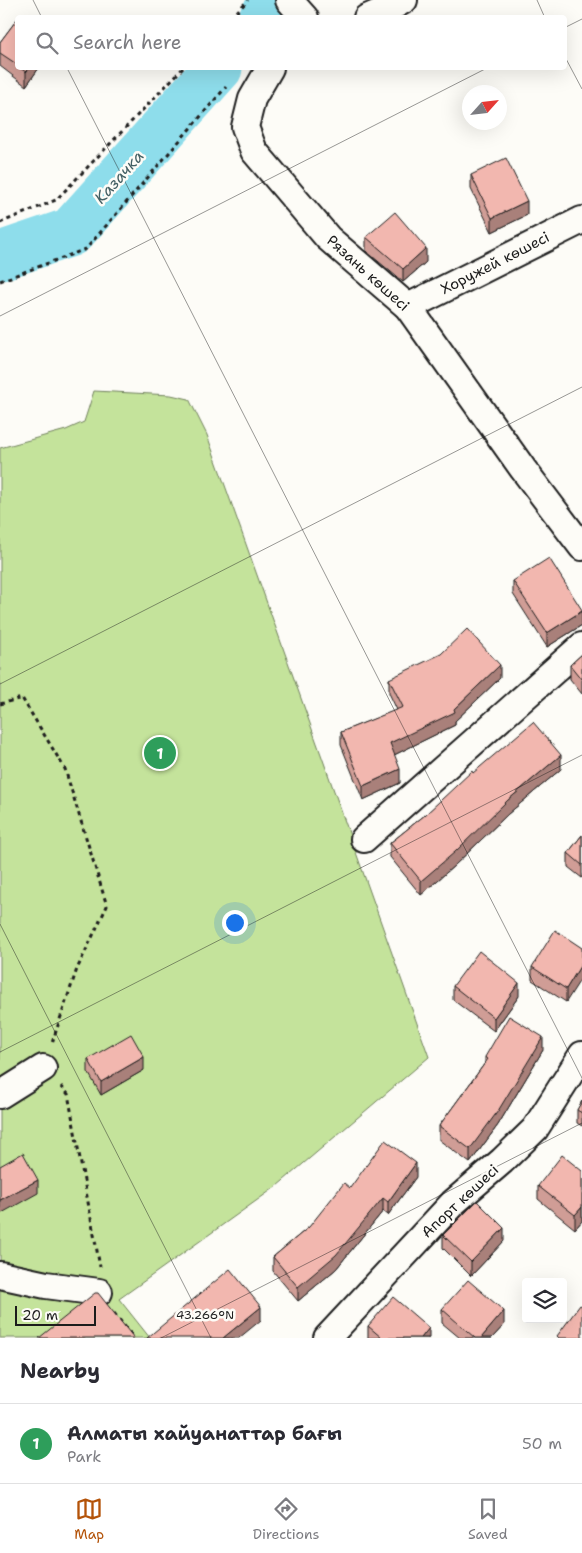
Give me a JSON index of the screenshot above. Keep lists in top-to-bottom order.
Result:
{
  "streets": {
    "street": ["Хоружей көшесі", "Рязань көшесі", "Апорт көшесі"]
  },
  "crossings": [
    ["Хоружей көшесі", "Рязань көшесі"]
  ],
  "water": ["Казачка"],
  "scale_bar": "20 m",
  "north": "top right",
  "page": {
    "search": "Search here",
    "pins": "1",
    "scale": "20 m",
    "heading": "Nearby",
    "list": [
      {
        "mark": "1",
        "name": "Алматы хайуанаттар бағы",
        "note": "Park",
        "value": "50 m"
      }
    ],
    "nav": ["Map", "Directions", "Saved"]
  },
  "coordinates": ["43.266°N"]
}
